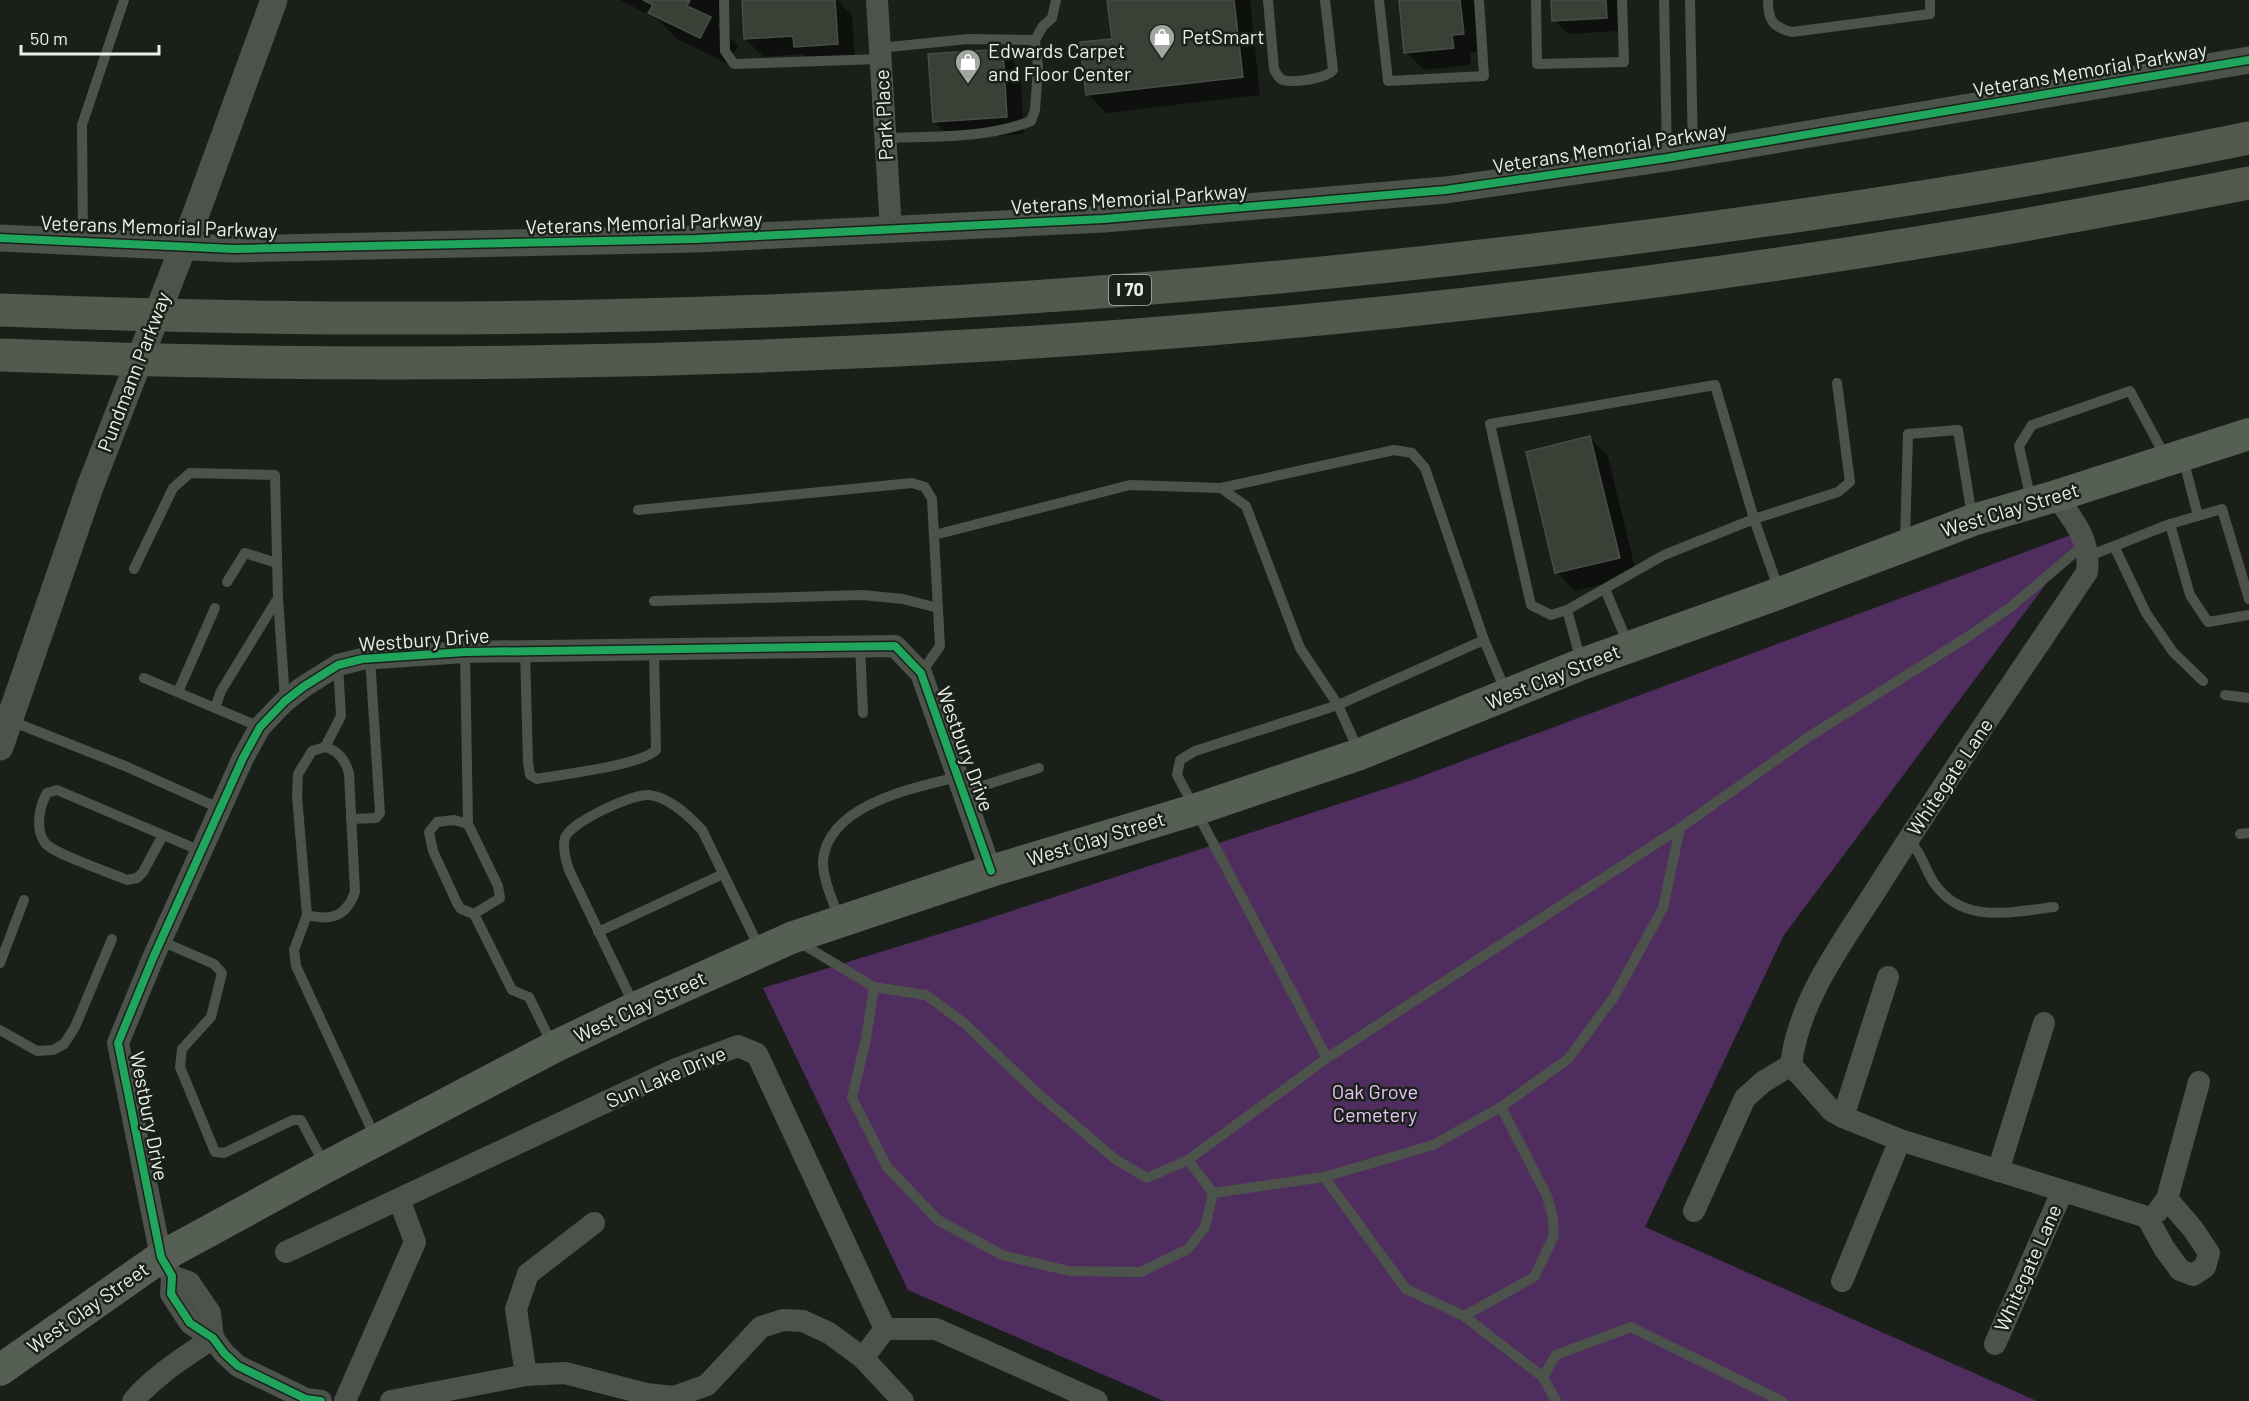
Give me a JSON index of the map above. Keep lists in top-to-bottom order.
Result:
{
  "streets": {
    "highway": ["I 70"],
    "main road": ["West Clay Street"],
    "street": [
      "Veterans Memorial Parkway",
      "Park Place",
      "Pundmann Parkway",
      "Westbury Drive",
      "Whitegate Lane",
      "Sun Lake Drive"
    ]
  },
  "crossings": [
    ["Veterans Memorial Parkway", "Park Place"],
    ["West Clay Street", "Westbury Drive"]
  ],
  "parks": ["Oak Grove Cemetery"],
  "places": {
    "shop": ["PetSmart", "Edwards Carpet and Floor Center"]
  },
  "scale_bar": "50 m"
}
